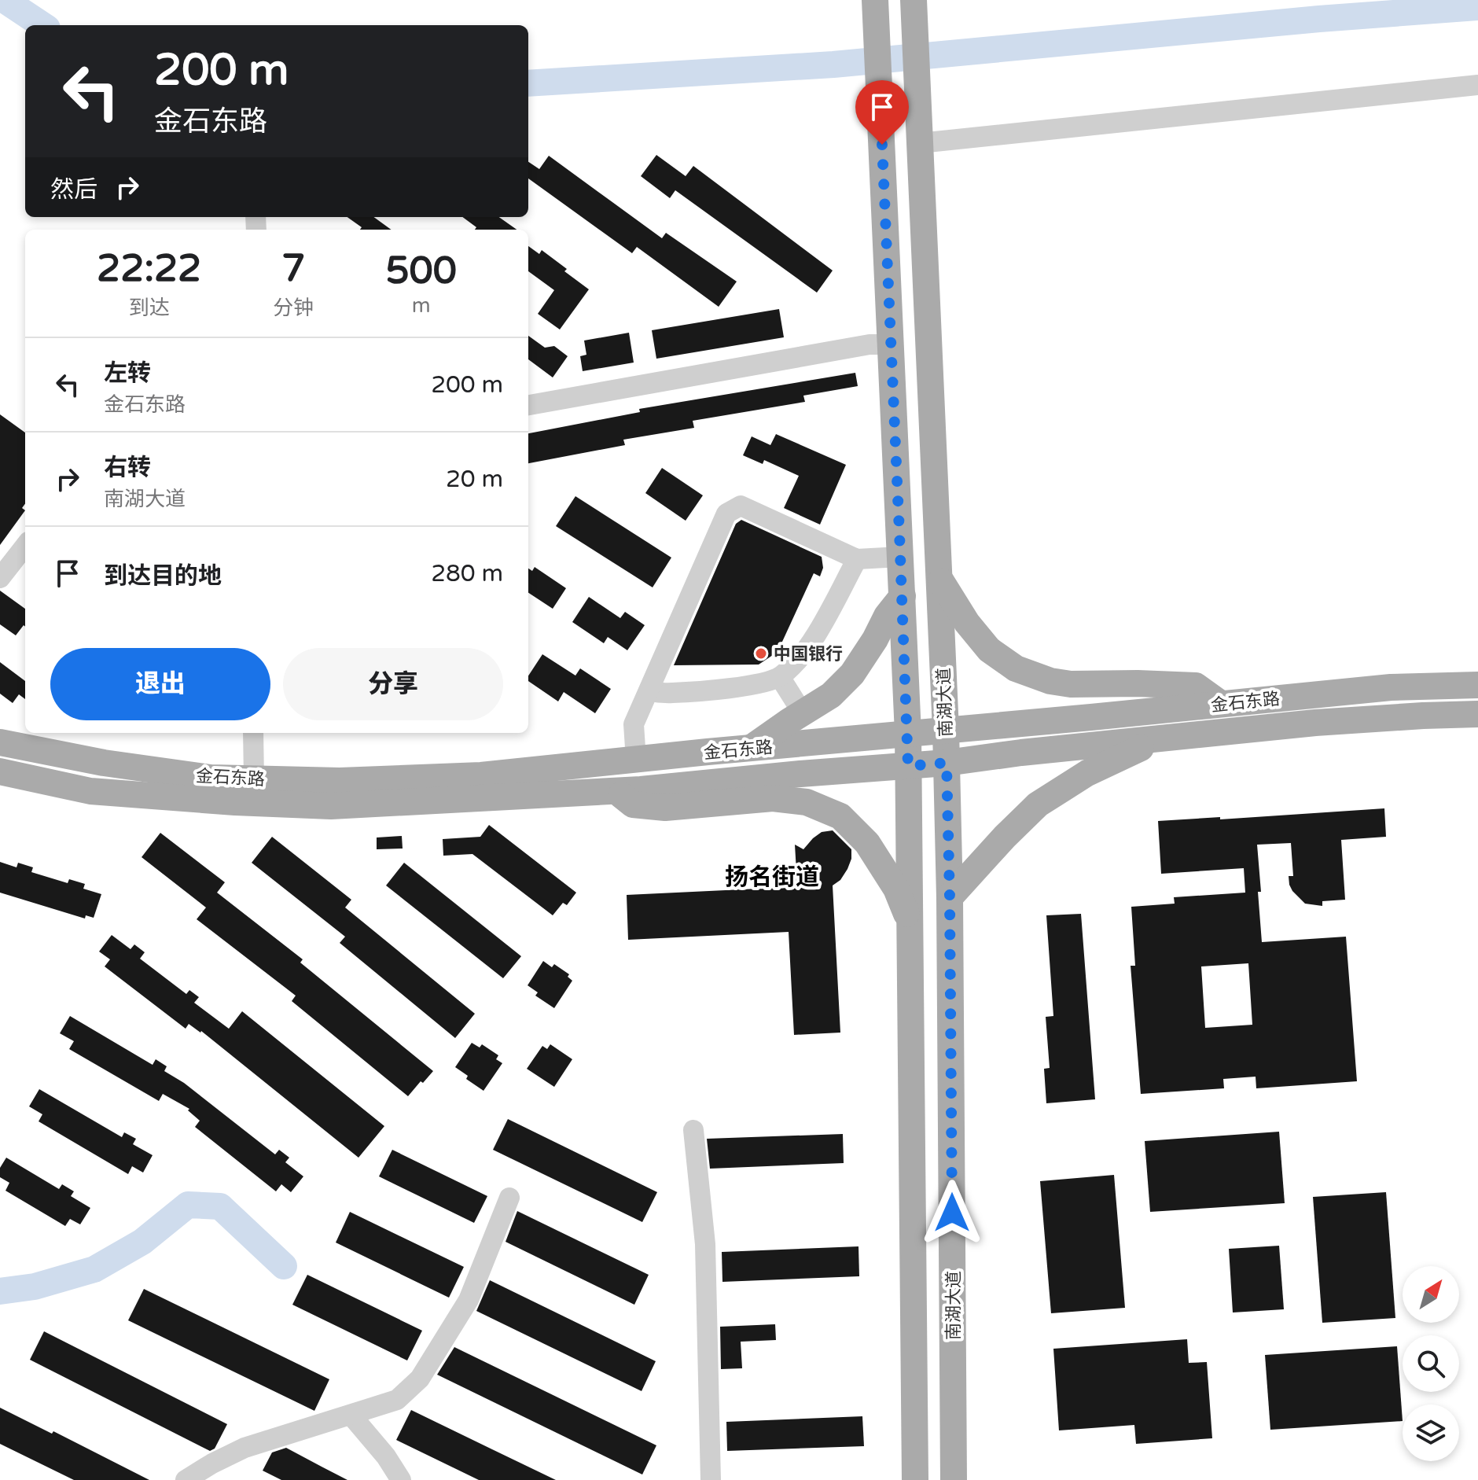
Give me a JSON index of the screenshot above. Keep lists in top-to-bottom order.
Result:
{
  "streets": {
    "main road": ["金石东路", "南湖大道"]
  },
  "crossings": [
    ["金石东路", "南湖大道"]
  ],
  "districts": ["扬名街道"],
  "places": ["中国银行"],
  "north": "top right",
  "page": {
    "turn": ["200 m", "金石东路"],
    "then": "然后",
    "eta": [
      "22:22",
      "到达",
      "7",
      "分钟",
      "500",
      "m"
    ],
    "list": [
      {
        "name": "左转",
        "note": "金石东路",
        "value": "200 m"
      },
      {
        "name": "右转",
        "note": "南湖大道",
        "value": "20 m"
      },
      {
        "name": "到达目的地",
        "value": "280 m"
      }
    ],
    "buttons": ["退出", "分享"]
  }
}
